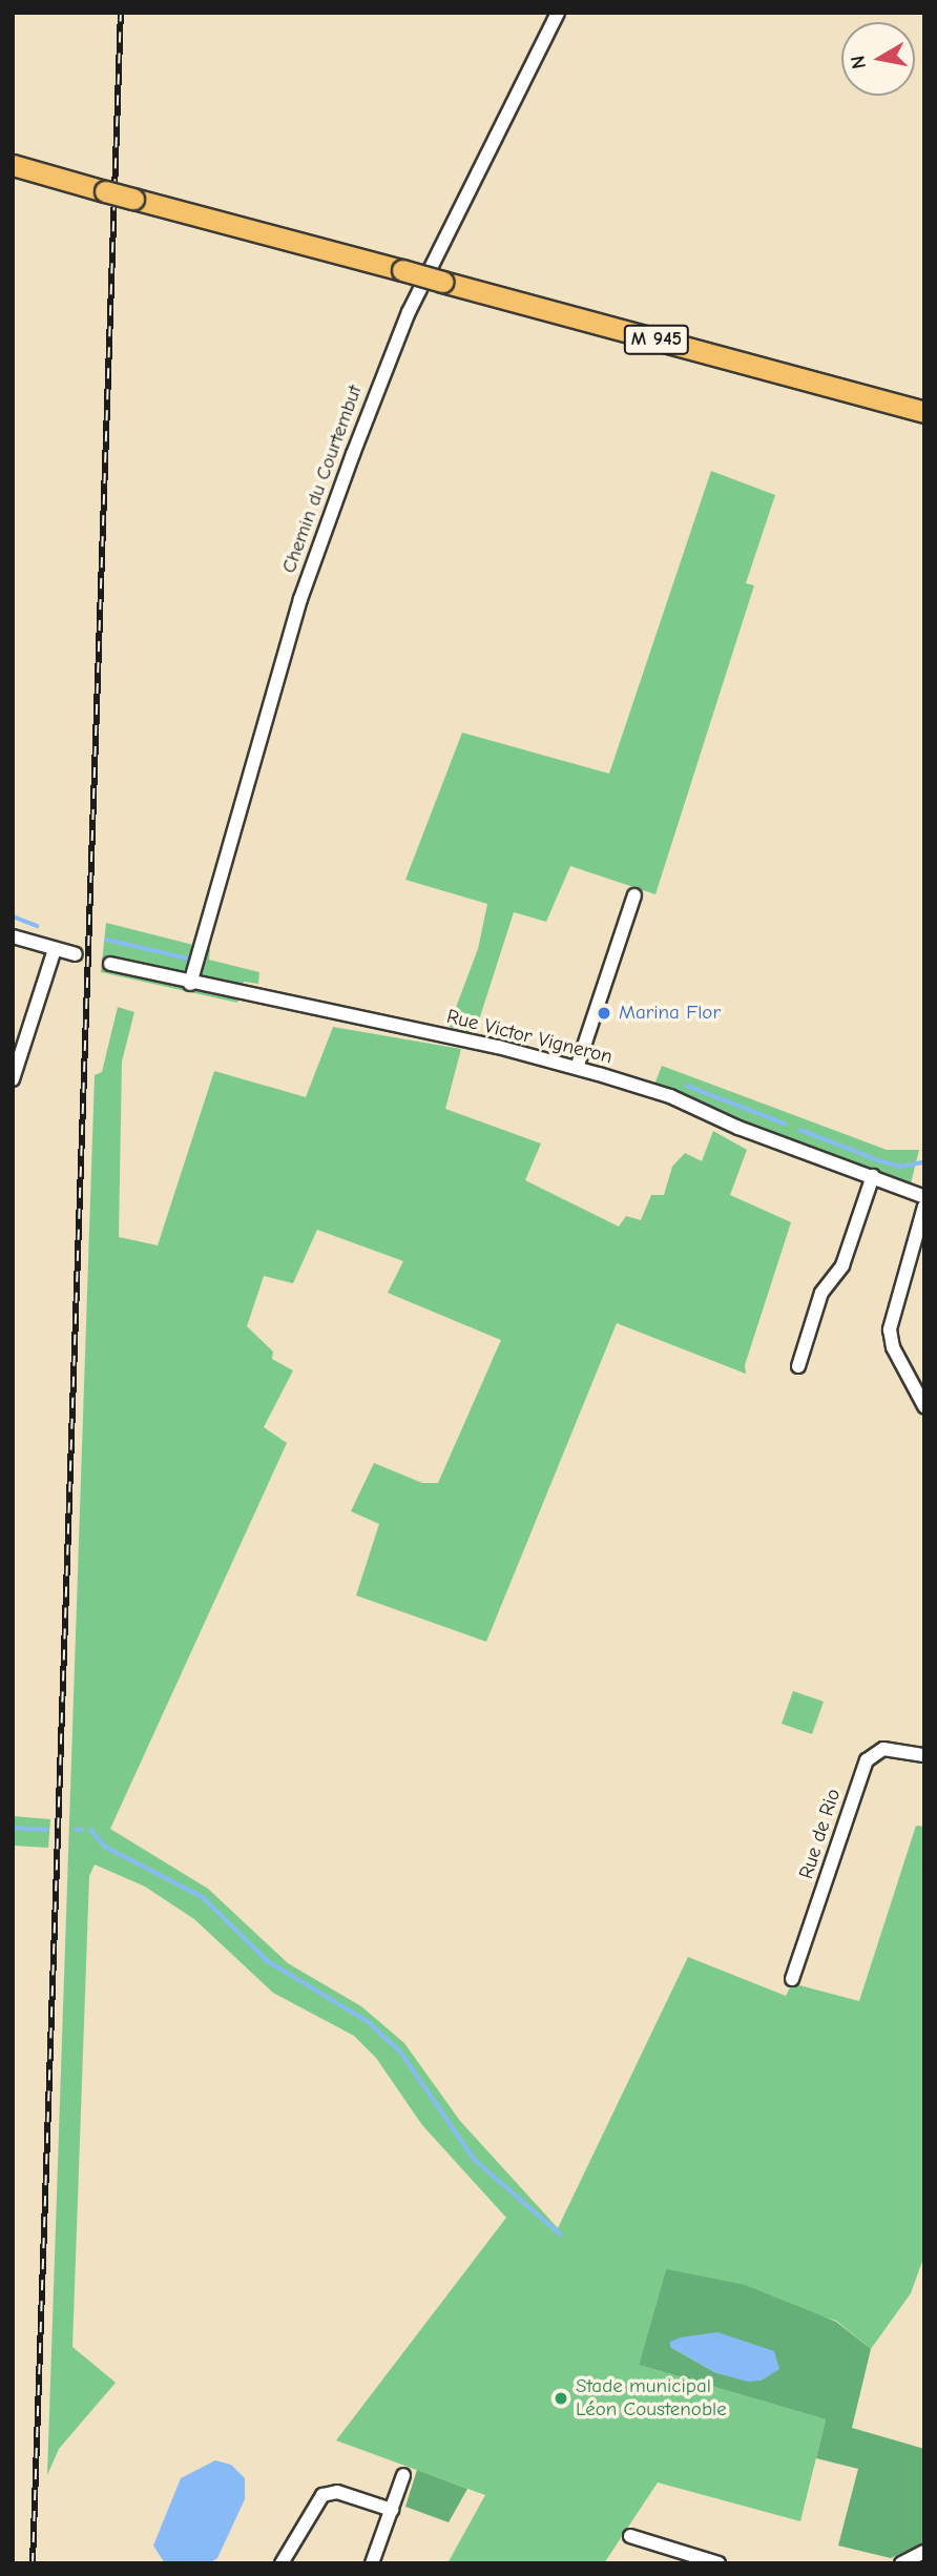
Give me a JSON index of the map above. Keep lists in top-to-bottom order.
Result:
{
  "streets": {
    "main road": ["M 945"],
    "street": ["Chemin du Courtembut", "Rue Victor Vigneron", "Rue de Rio"]
  },
  "crossings": [
    ["Chemin du Courtembut", "Rue Victor Vigneron"]
  ],
  "places": ["Marina Flor", "Stade municipal Léon Coustenoble"],
  "north": "left"
}
